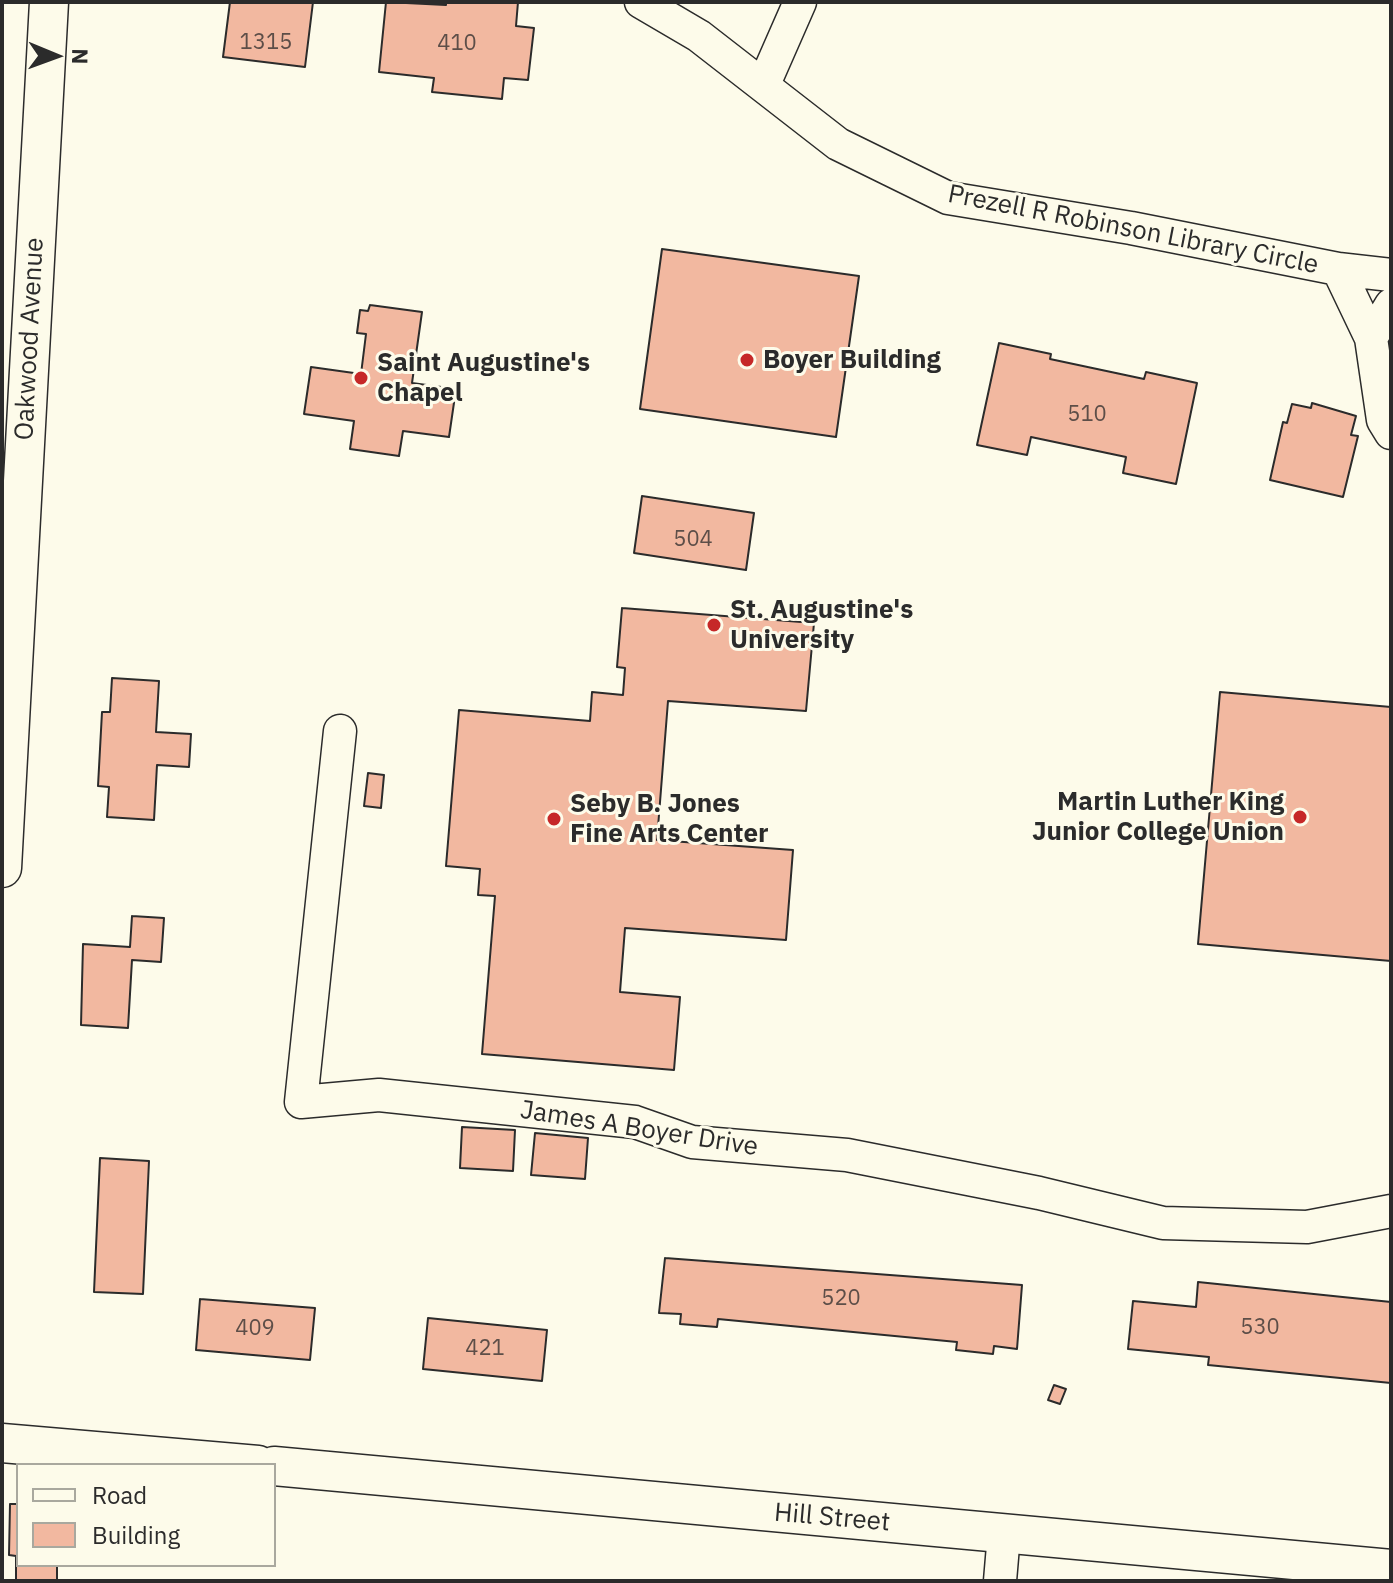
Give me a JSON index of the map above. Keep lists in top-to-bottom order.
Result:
{
  "streets": {
    "street": [
      "Prezell R Robinson Library Circle",
      "Oakwood Avenue",
      "James A Boyer Drive",
      "Hill Street"
    ]
  },
  "places": [
    "Boyer Building",
    "Saint Augustine's Chapel",
    "St. Augustine's University",
    "Martin Luther King Junior College Union",
    "Seby B. Jones Fine Arts Center"
  ],
  "house_numbers": [
    "1315",
    "410",
    "510",
    "504",
    "520",
    "530",
    "409",
    "421"
  ],
  "legend": ["Road", "Building"],
  "north": "right"
}
